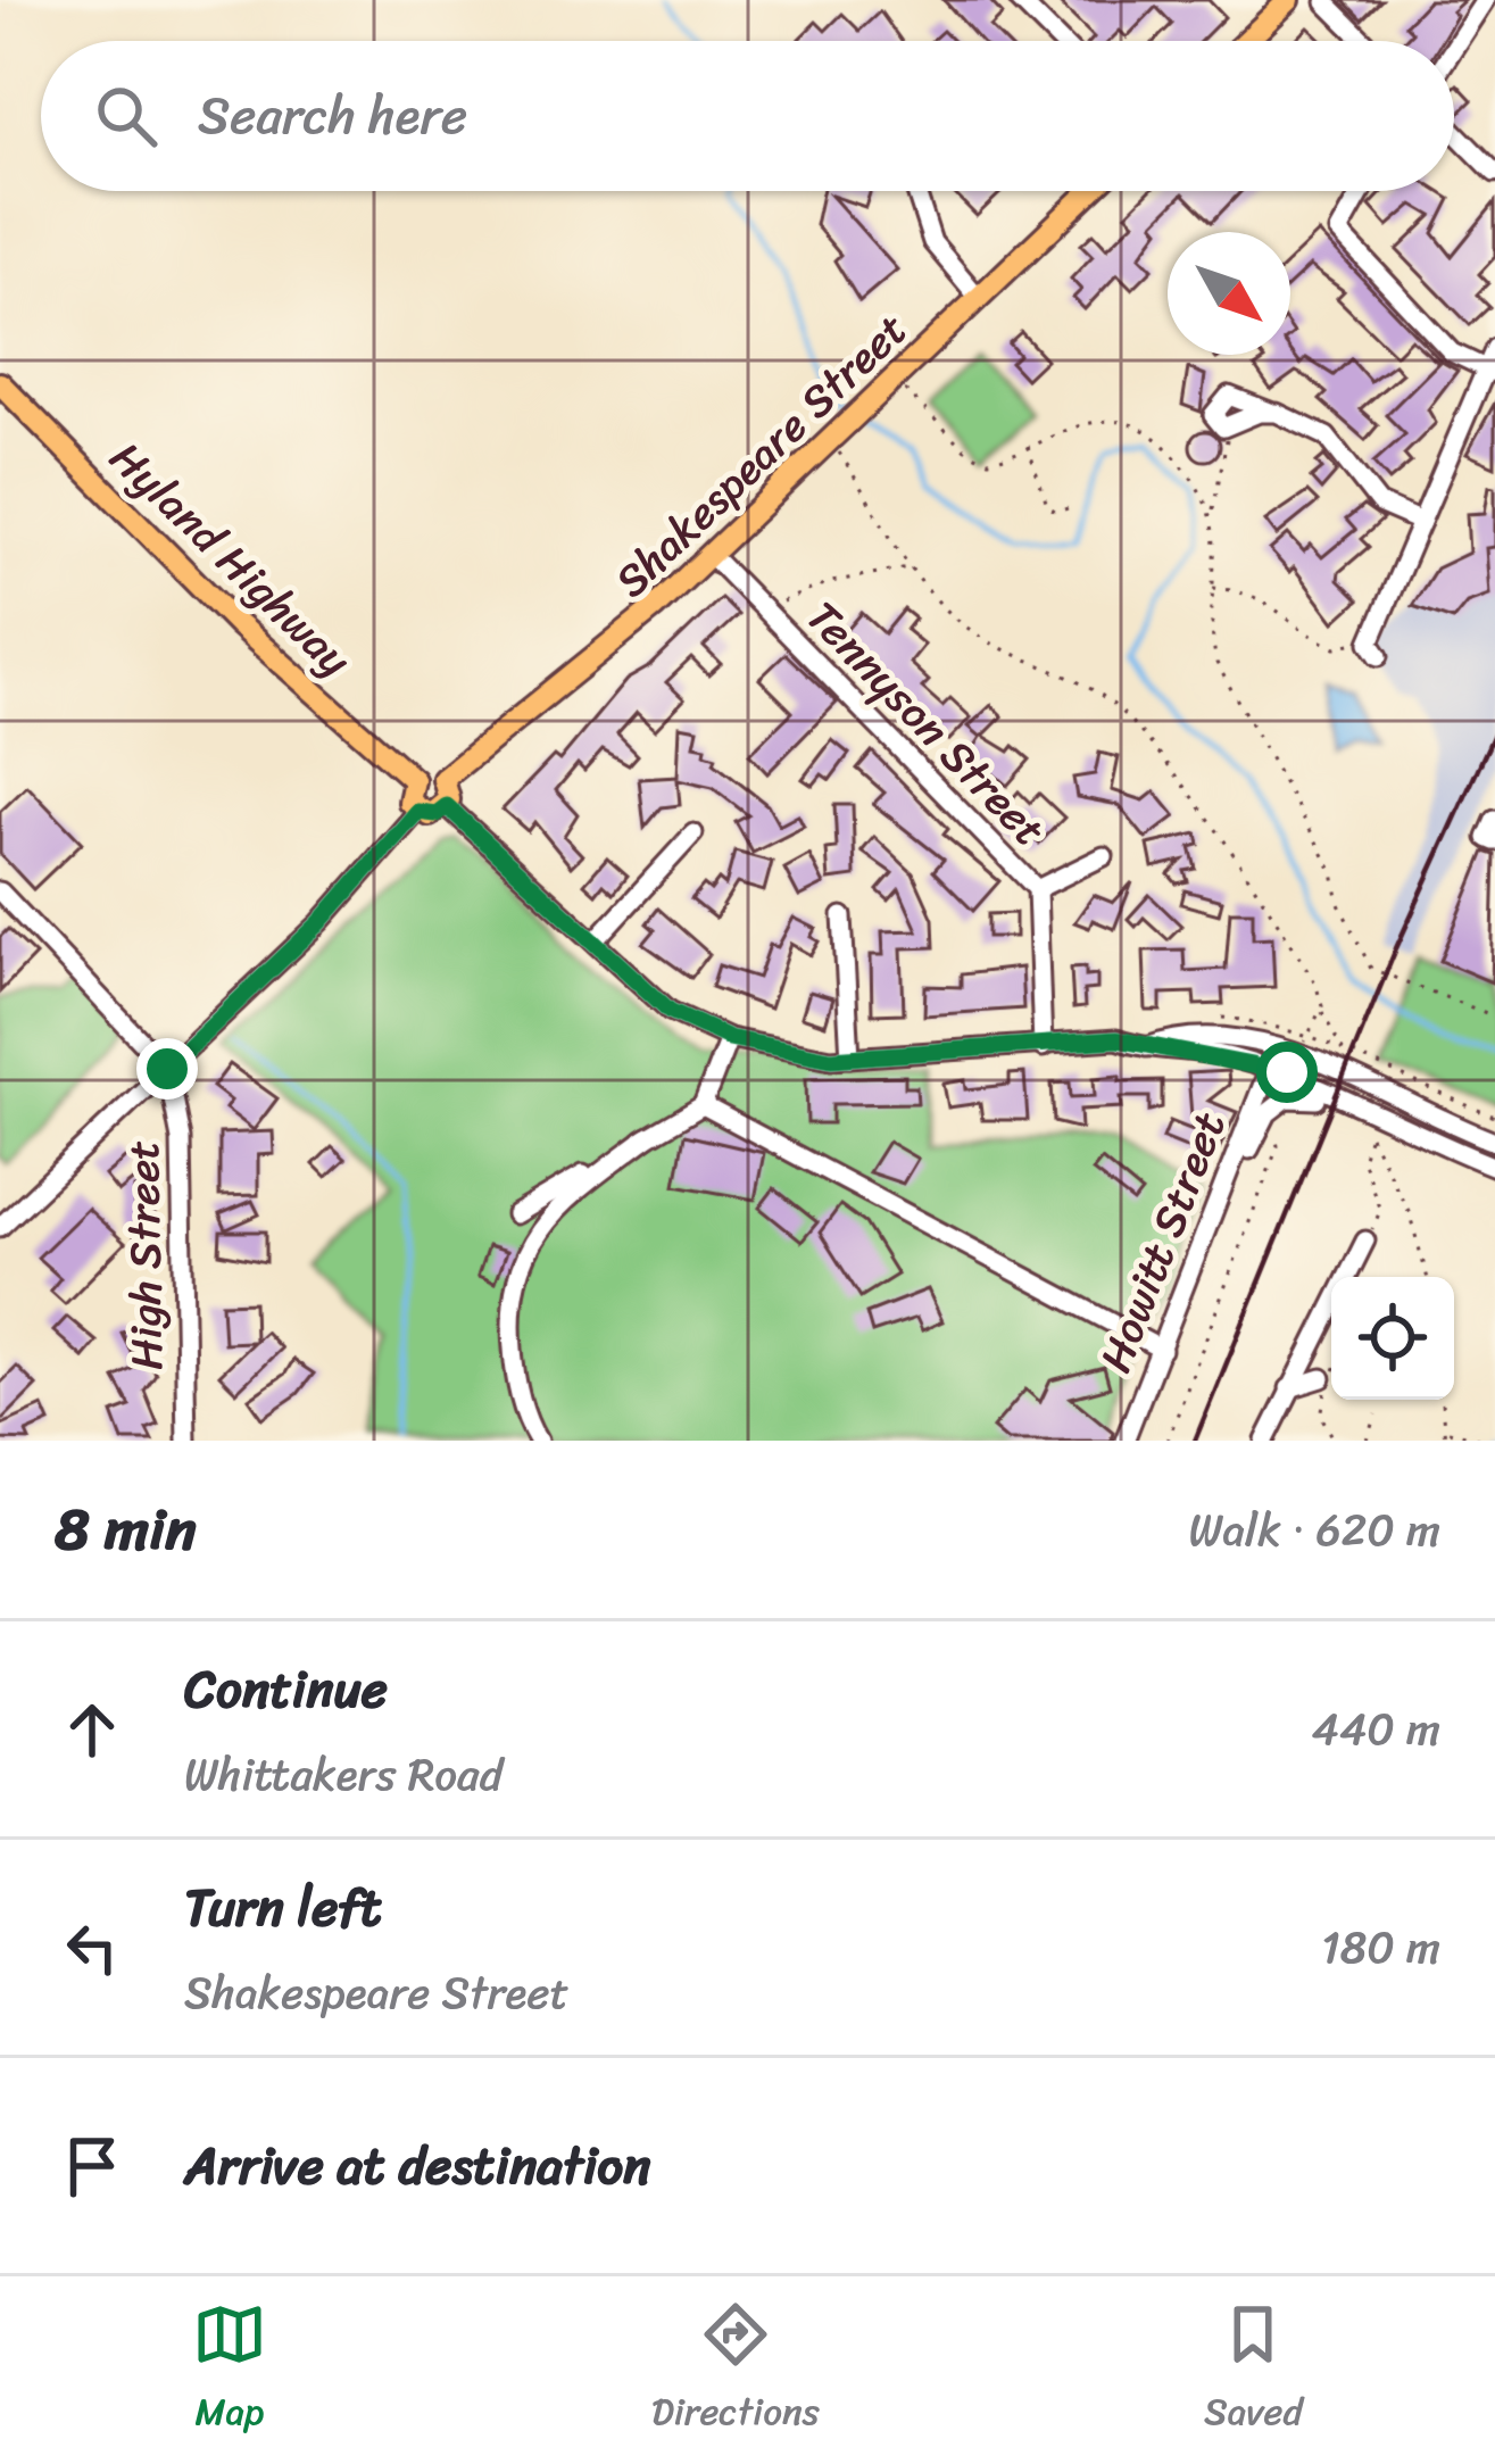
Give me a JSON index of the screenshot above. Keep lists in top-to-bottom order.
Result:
{
  "streets": {
    "main road": ["Shakespeare Street", "Hyland Highway"],
    "street": ["Tennyson Street", "Howitt Street", "High Street"]
  },
  "crossings": [
    ["Shakespeare Street", "Hyland Highway"],
    ["Shakespeare Street", "Tennyson Street"]
  ],
  "north": "bottom right",
  "page": {
    "search": "Search here",
    "heading": ["8 min", "Walk · 620 m"],
    "list": [
      ["Continue", "Whittakers Road", "440 m"],
      ["Turn left", "Shakespeare Street", "180 m"],
      "Arrive at destination"
    ],
    "nav": ["Map", "Directions", "Saved"]
  }
}
